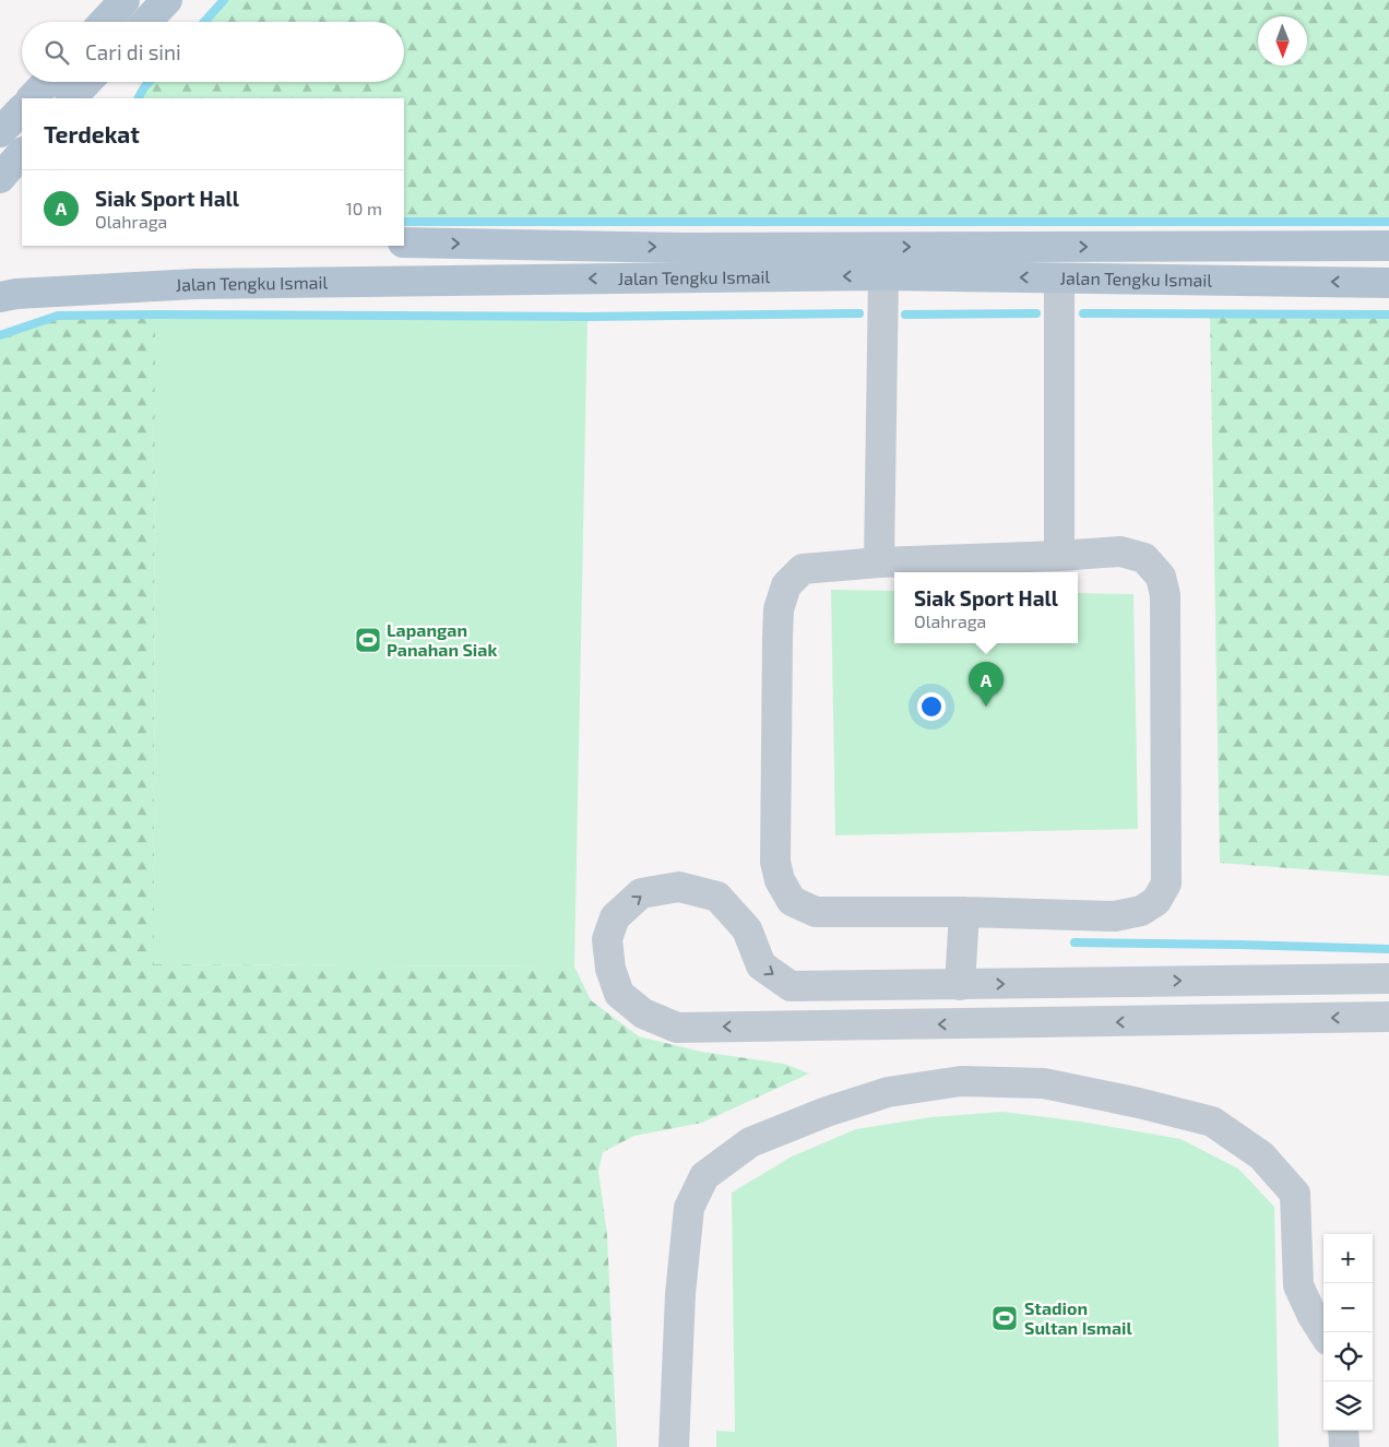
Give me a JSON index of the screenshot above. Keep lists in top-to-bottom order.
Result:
{
  "streets": {
    "main road": ["Jalan Tengku Ismail"]
  },
  "places": {
    "sports": ["Lapangan Panahan Siak", "Stadion Sultan Ismail"]
  },
  "north": "bottom",
  "page": {
    "search": "Cari di sini",
    "heading": "Terdekat",
    "list": [
      {
        "mark": "A",
        "name": "Siak Sport Hall",
        "note": "Olahraga",
        "value": "10 m"
      }
    ],
    "popup": ["Siak Sport Hall", "Olahraga"],
    "pins": "A",
    "map_buttons": ["+", "−"]
  }
}
